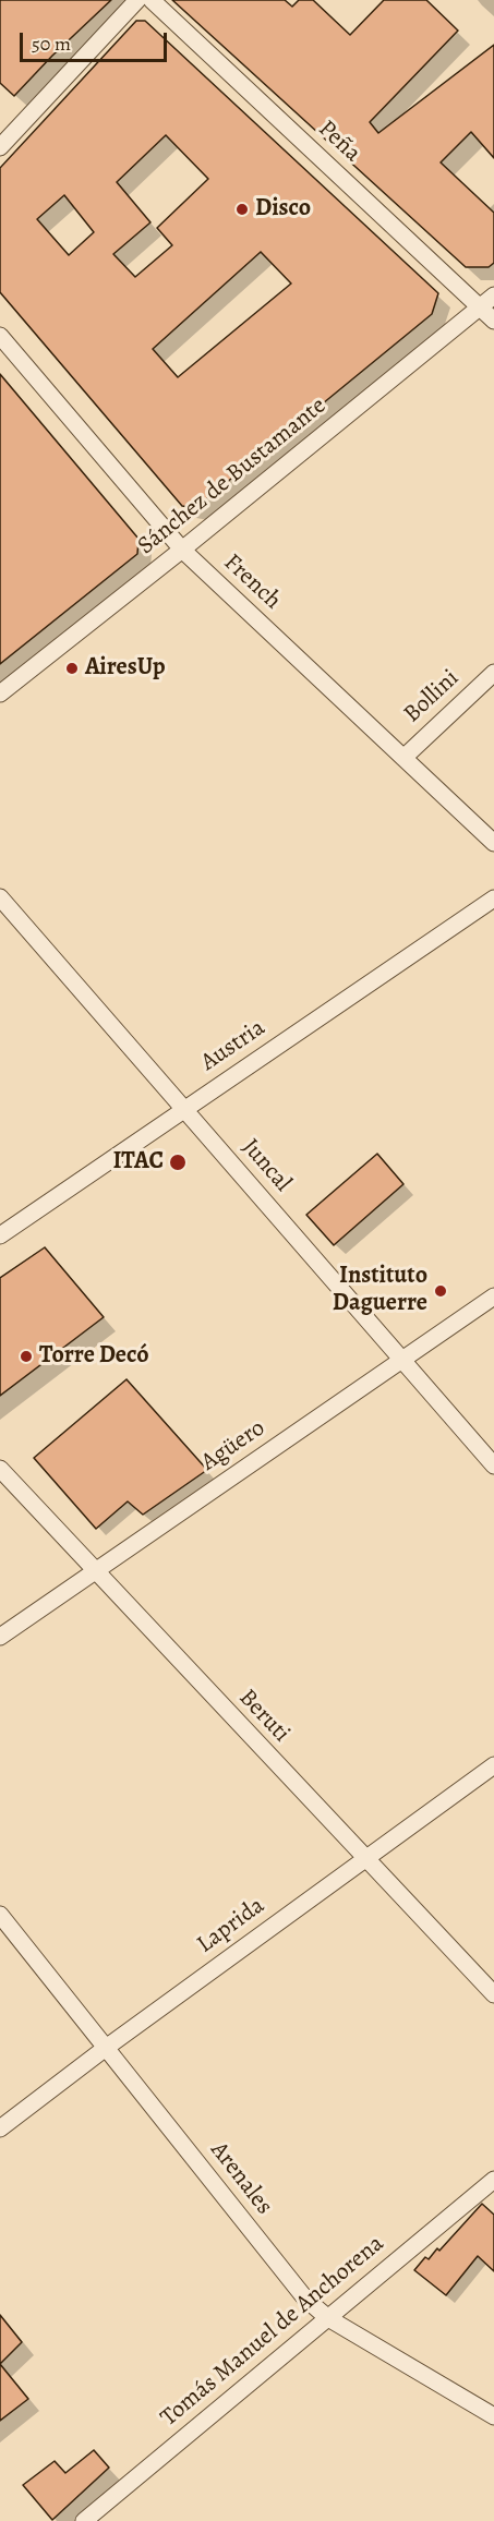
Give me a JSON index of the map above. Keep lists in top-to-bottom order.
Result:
{
  "streets": {
    "street": [
      "Peña",
      "Sánchez de Bustamante",
      "French",
      "Bollini",
      "Austria",
      "Juncal",
      "Agüero",
      "Beruti",
      "Laprida",
      "Arenales",
      "Tomás Manuel de Anchorena"
    ]
  },
  "crossings": [
    ["Peña", "Sánchez de Bustamante"],
    ["Sánchez de Bustamante", "French"],
    ["French", "Bollini"],
    ["Austria", "Juncal"],
    ["Juncal", "Agüero"],
    ["Agüero", "Beruti"],
    ["Beruti", "Laprida"],
    ["Laprida", "Arenales"],
    ["Arenales", "Tomás Manuel de Anchorena"]
  ],
  "places": [
    "Disco",
    "AiresUp",
    "ITAC",
    "Instituto Daguerre",
    "Torre Decó"
  ],
  "scale_bar": "50 m"
}
